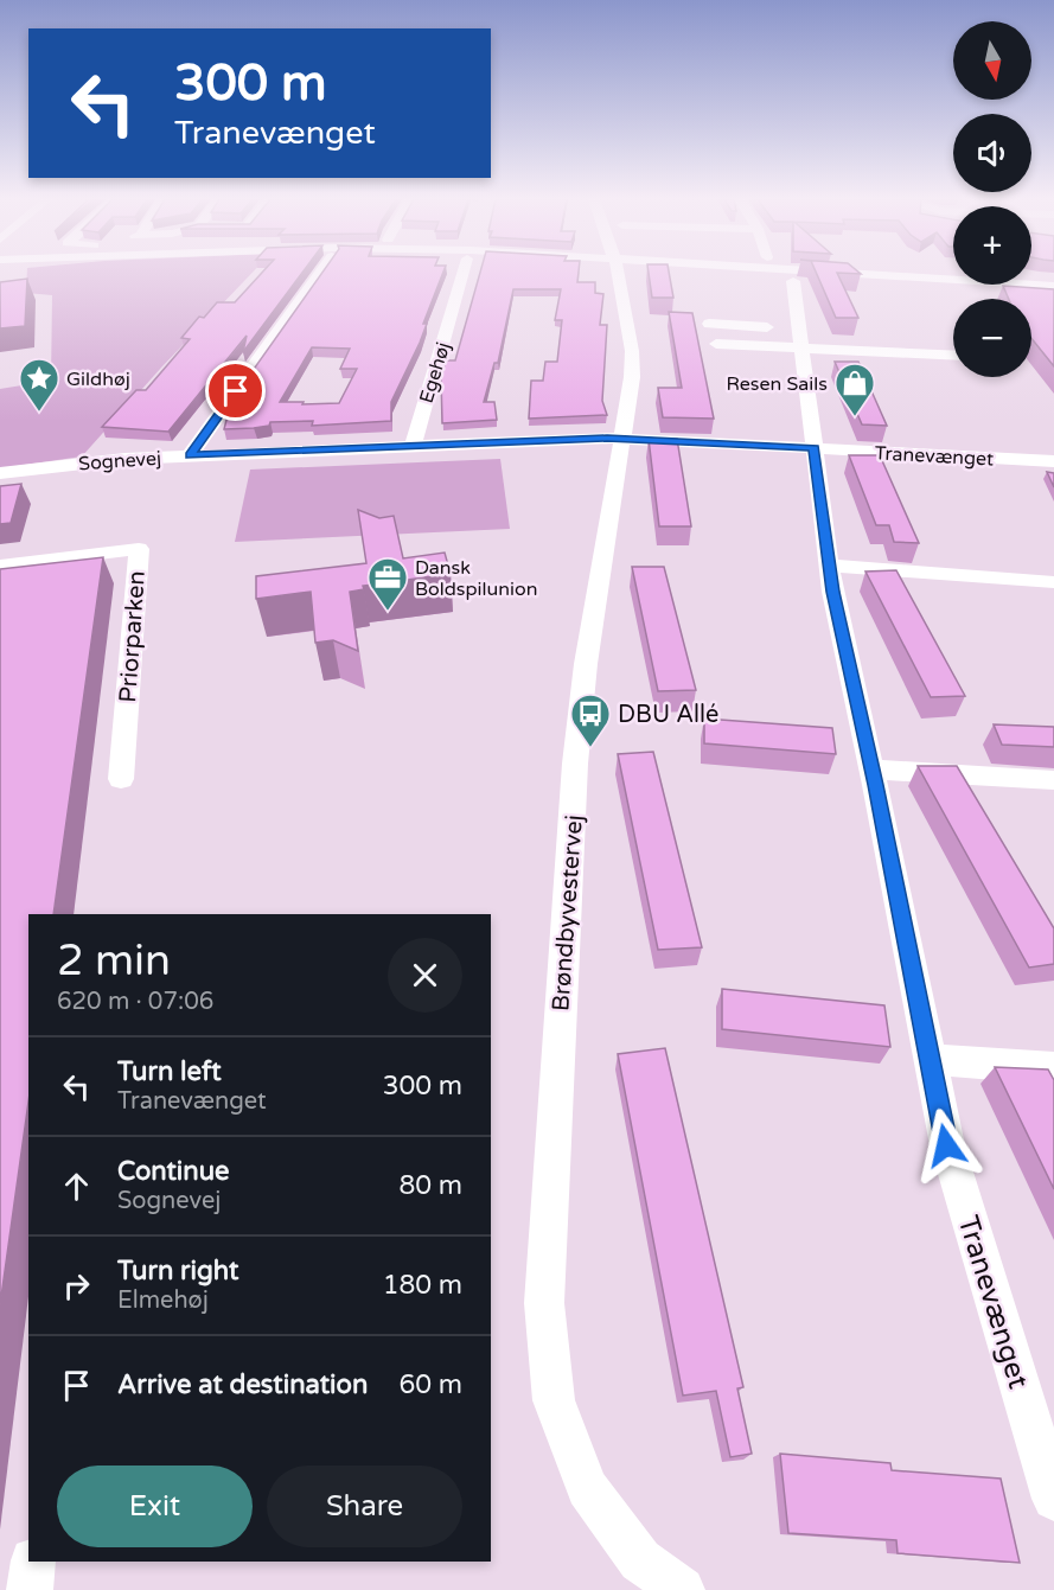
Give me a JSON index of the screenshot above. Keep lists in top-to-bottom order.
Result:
{
  "streets": {
    "street": [
      "Egehøj",
      "Tranevænget",
      "Sognevej",
      "Priorparken",
      "Brøndbyvestervej"
    ]
  },
  "crossings": [
    ["Egehøj", "Sognevej"],
    ["Tranevænget", "Sognevej"],
    ["Tranevænget", "Brøndbyvestervej"],
    ["Sognevej", "Brøndbyvestervej"]
  ],
  "places": {
    "place": ["Gildhøj"],
    "shop": ["Resen Sails"],
    "office": ["Dansk Boldspilunion"],
    "bus stop": ["DBU Allé"]
  },
  "north": "bottom",
  "page": {
    "map_buttons": ["+", "−"],
    "turn": ["300 m", "Tranevænget"],
    "heading": ["2 min", "620 m · 07:06"],
    "list": [
      {
        "name": "Turn left",
        "note": "Tranevænget",
        "value": "300 m"
      },
      {
        "name": "Continue",
        "note": "Sognevej",
        "value": "80 m"
      },
      {
        "name": "Turn right",
        "note": "Elmehøj",
        "value": "180 m"
      },
      {
        "name": "Arrive at destination",
        "value": "60 m"
      }
    ],
    "buttons": ["Exit", "Share"]
  }
}
